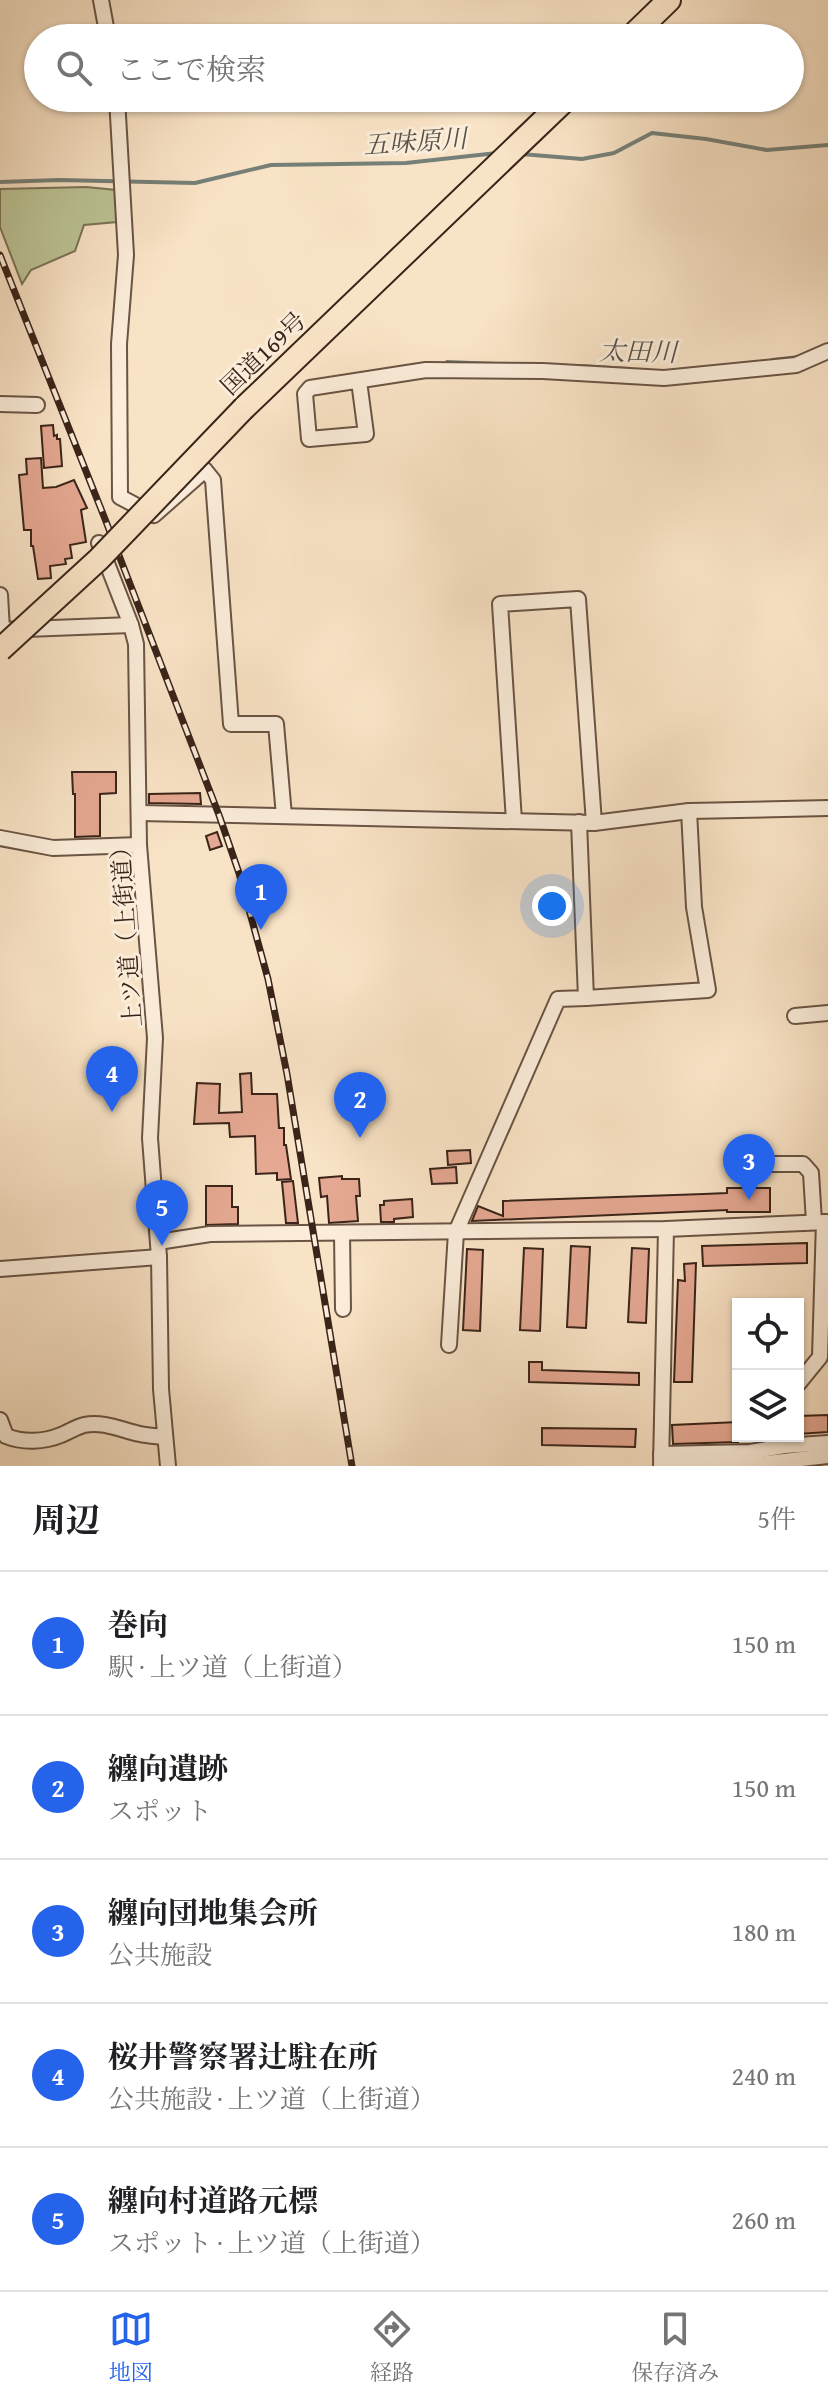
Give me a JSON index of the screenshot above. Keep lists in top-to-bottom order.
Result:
{
  "streets": {
    "highway": ["国道169号"],
    "street": ["上ツ道（上街道）"]
  },
  "water": ["五味原川", "太田川"],
  "page": {
    "search": "ここで検索",
    "pins": [
      "1",
      "4",
      "2",
      "3",
      "5"
    ],
    "heading": ["周辺", "5件"],
    "list": [
      {
        "mark": "1",
        "name": "巻向",
        "note": "駅 · 上ツ道（上街道）",
        "value": "150 m"
      },
      {
        "mark": "2",
        "name": "纏向遺跡",
        "note": "スポット",
        "value": "150 m"
      },
      {
        "mark": "3",
        "name": "纏向団地集会所",
        "note": "公共施設",
        "value": "180 m"
      },
      {
        "mark": "4",
        "name": "桜井警察署辻駐在所",
        "note": "公共施設 · 上ツ道（上街道）",
        "value": "240 m"
      },
      {
        "mark": "5",
        "name": "纏向村道路元標",
        "note": "スポット · 上ツ道（上街道）",
        "value": "260 m"
      }
    ],
    "nav": ["地図", "経路", "保存済み"]
  }
}
